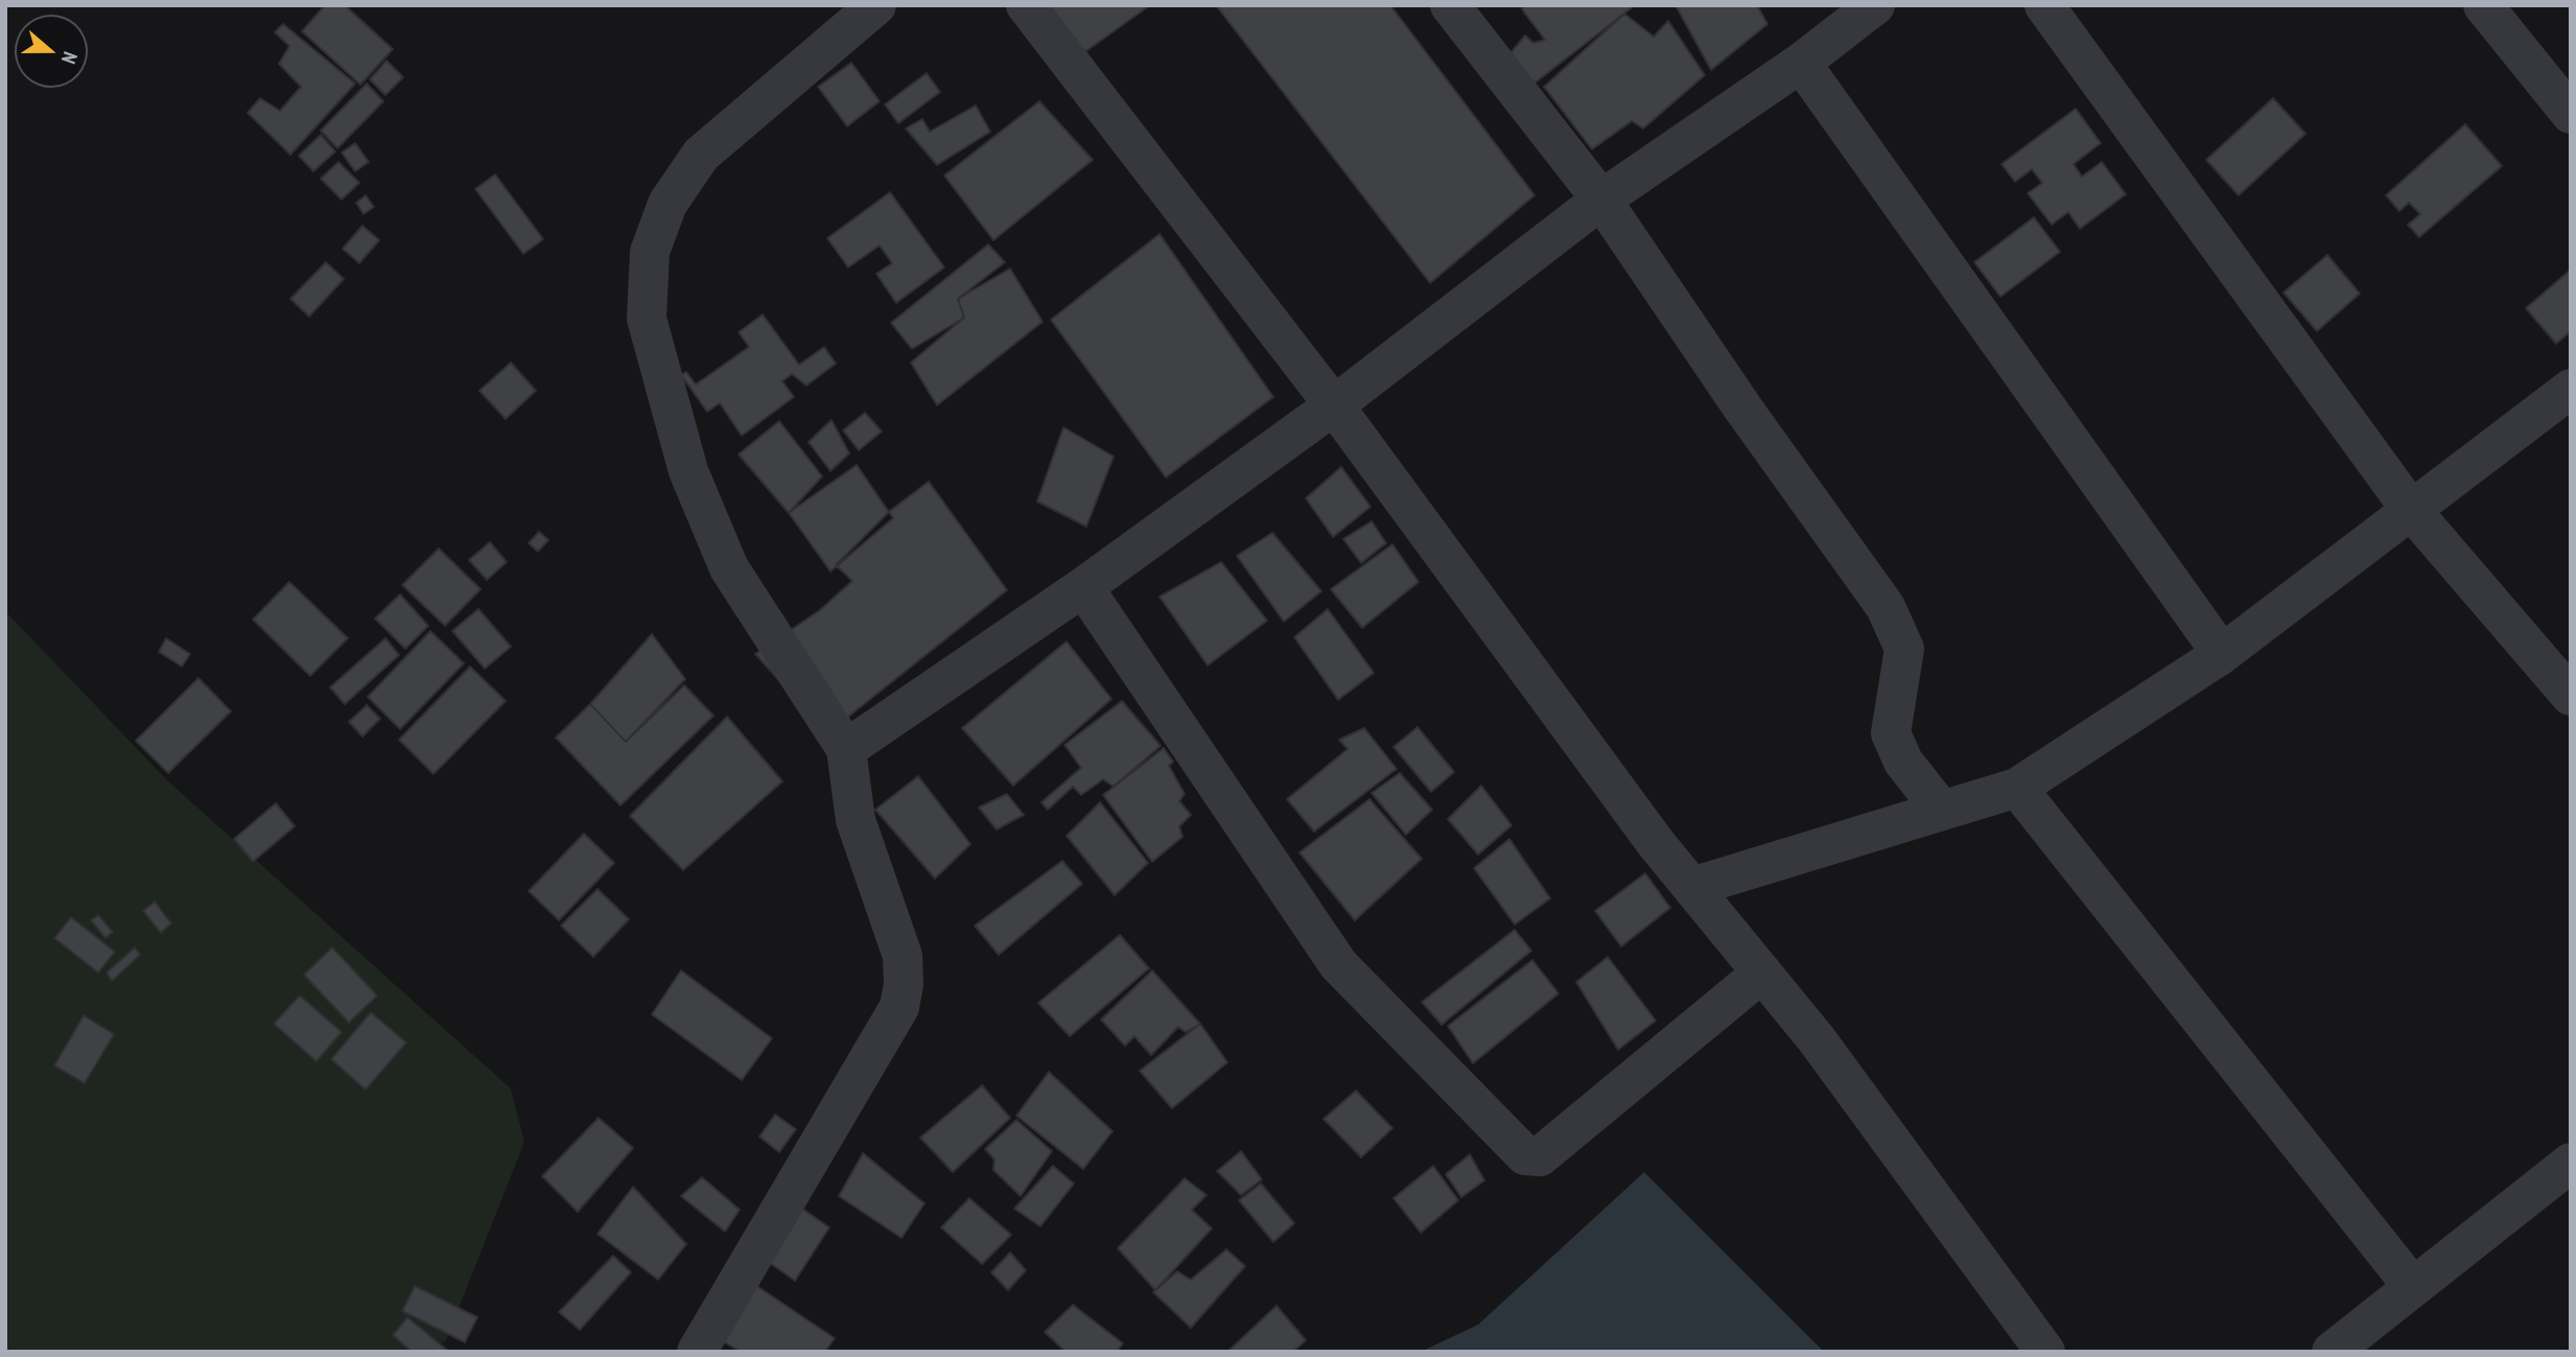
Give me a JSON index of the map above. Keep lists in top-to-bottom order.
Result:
{
  "north": "right"
}
